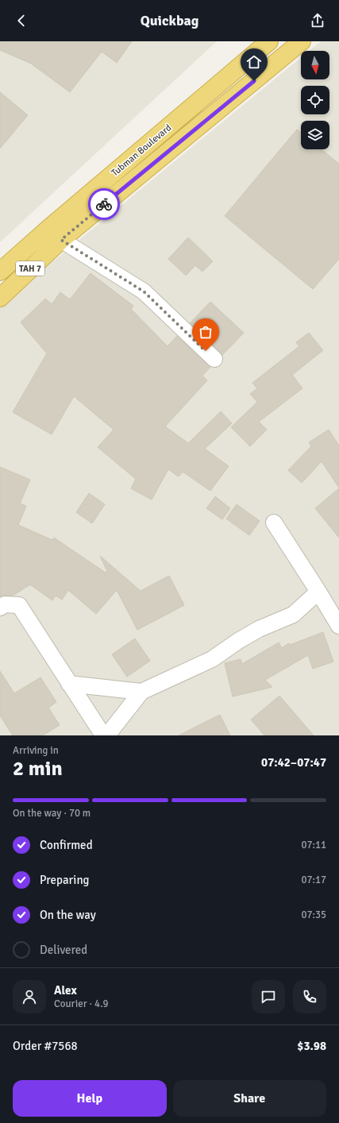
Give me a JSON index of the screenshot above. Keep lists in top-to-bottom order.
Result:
{
  "streets": {
    "highway": ["Tubman Boulevard", "TAH 7"]
  },
  "north": "bottom",
  "page": {
    "header": "Quickbag",
    "heading": ["2 min", "Arriving in", "07:42–07:47"],
    "panel": [
      "Alex",
      "Courier · 4.9",
      "Order #7568",
      "$3.98"
    ],
    "bar": "On the way · 70 m",
    "list": [
      ["Confirmed", "07:11"],
      ["Preparing", "07:17"],
      ["On the way", "07:35"],
      "Delivered"
    ],
    "buttons": ["Help", "Share"]
  }
}
